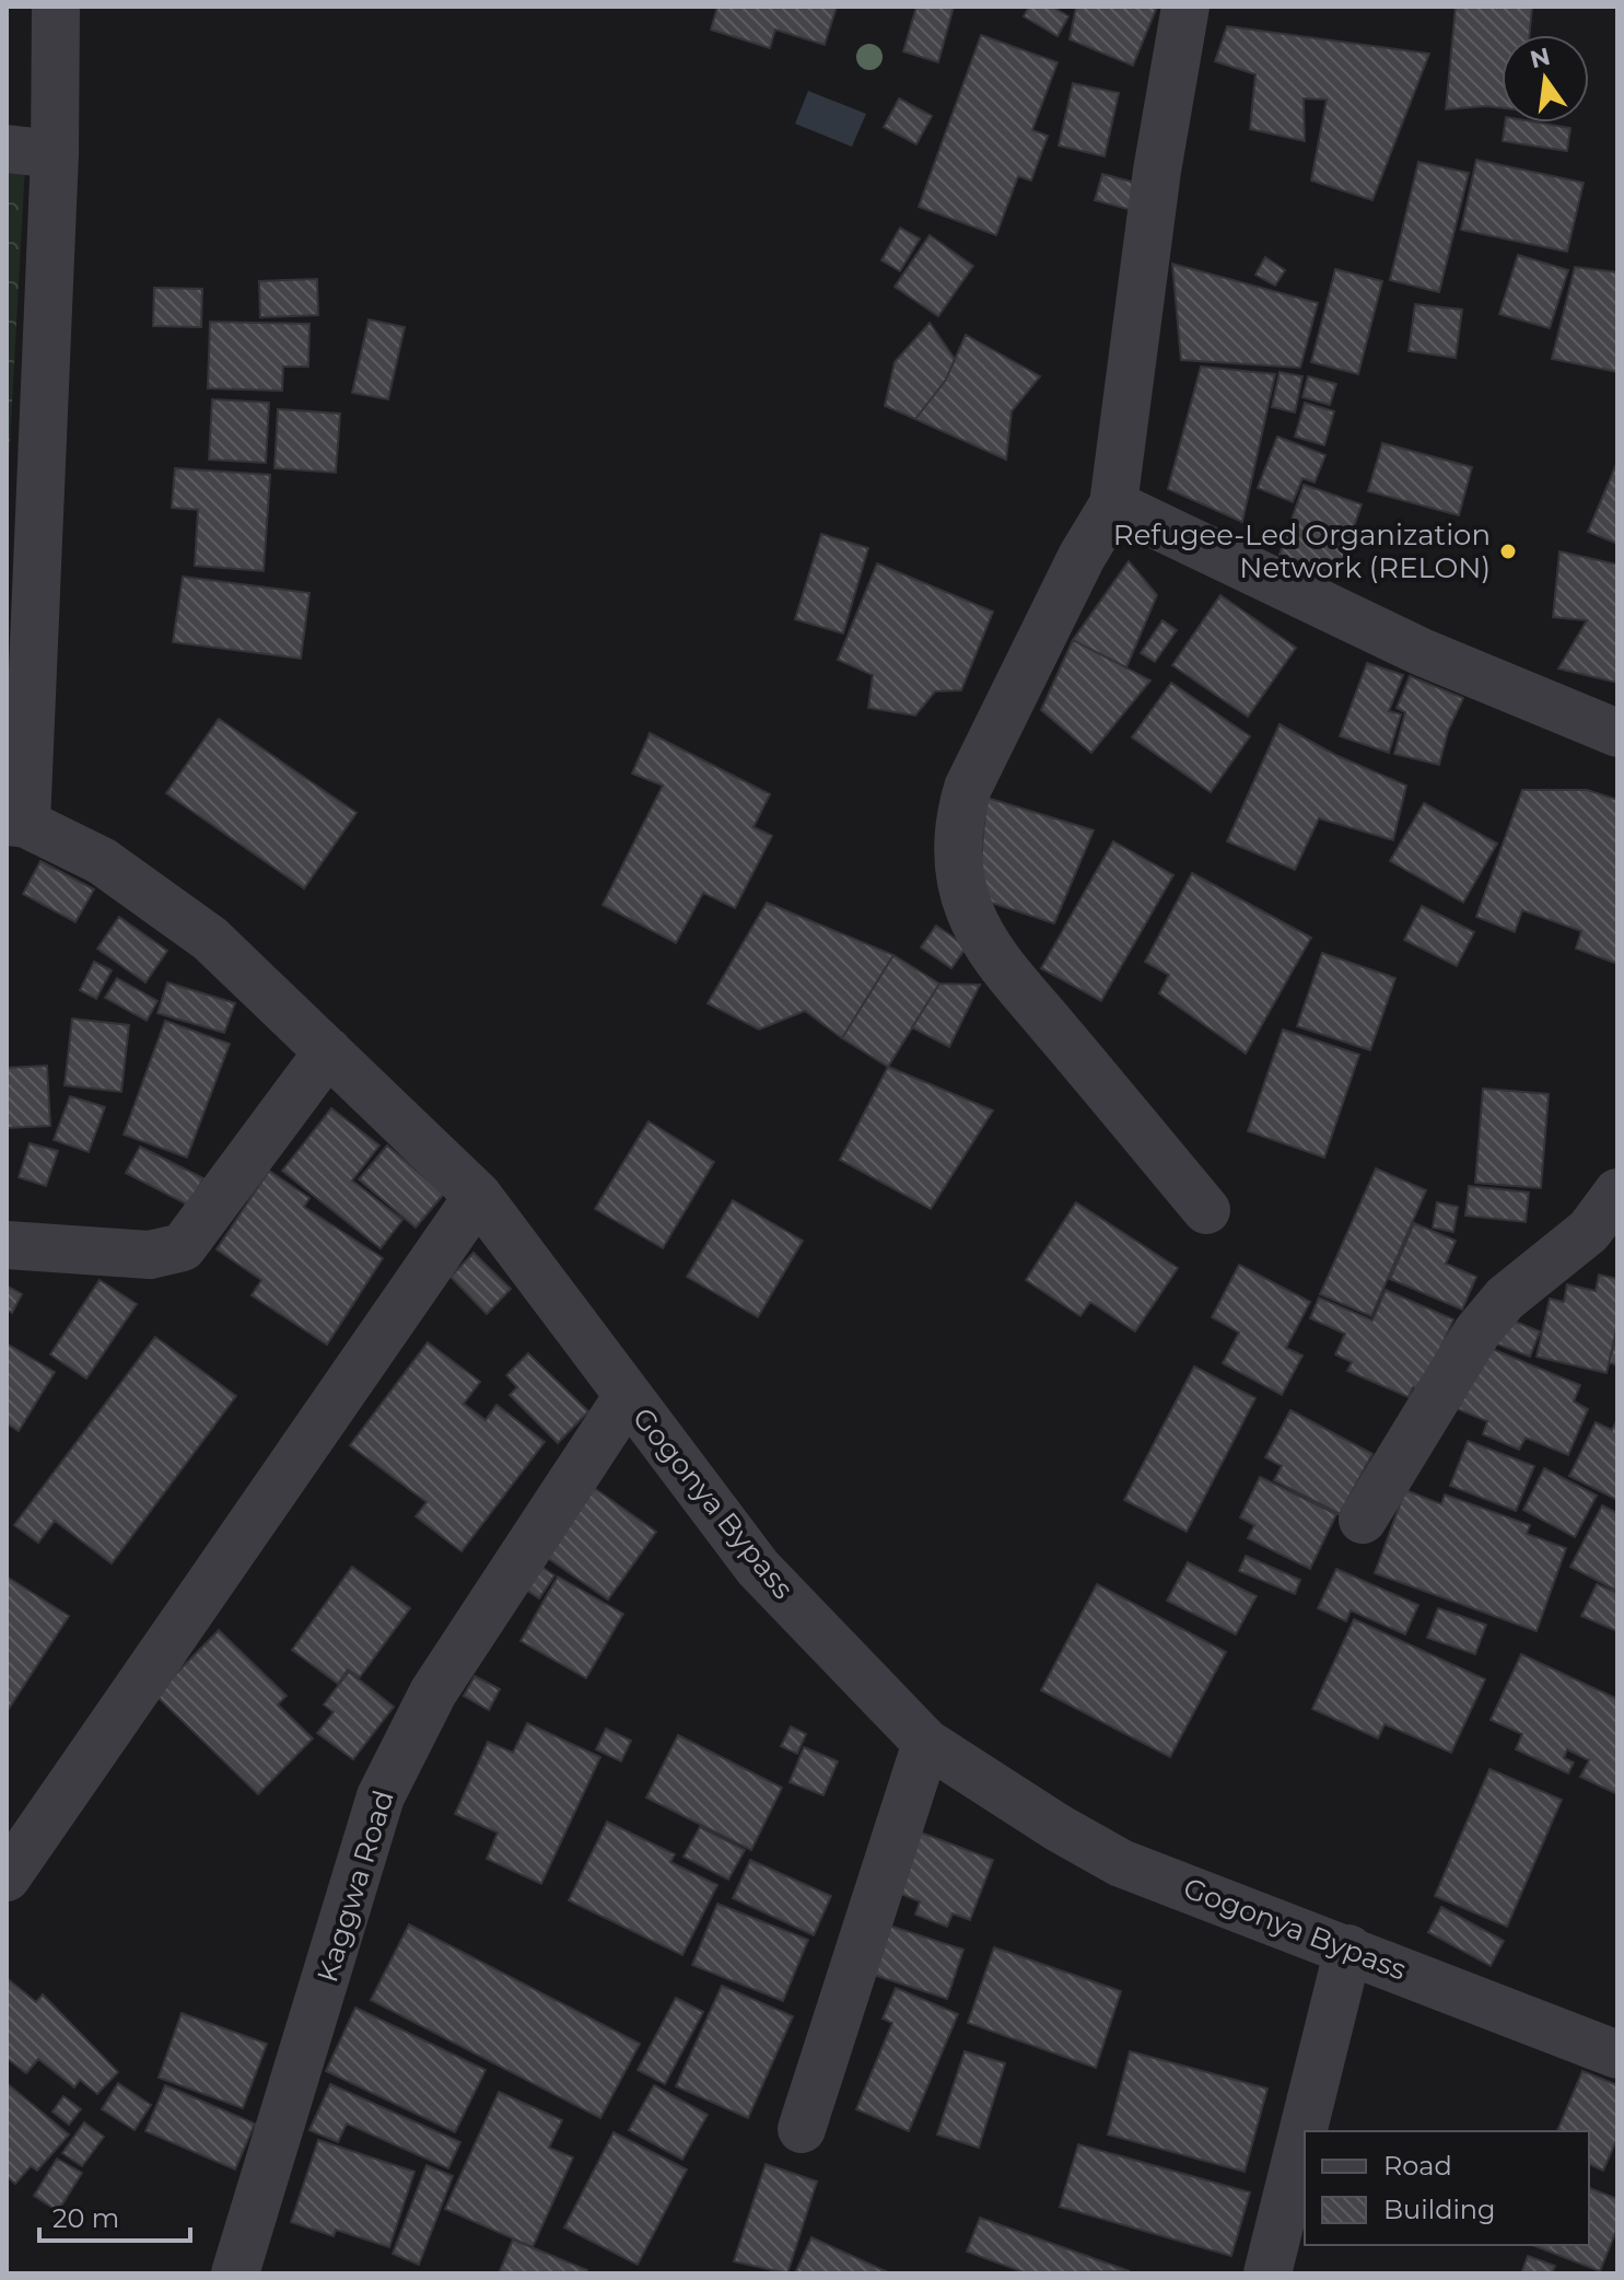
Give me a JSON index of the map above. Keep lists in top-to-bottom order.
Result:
{
  "streets": {
    "street": ["Gogonya Bypass", "Kaggwa Road"]
  },
  "crossings": [
    ["Gogonya Bypass", "Kaggwa Road"]
  ],
  "places": ["Refugee-Led Organization Network (RELON)"],
  "legend": ["Road", "Building"],
  "scale_bar": "20 m",
  "north": "top"
}
